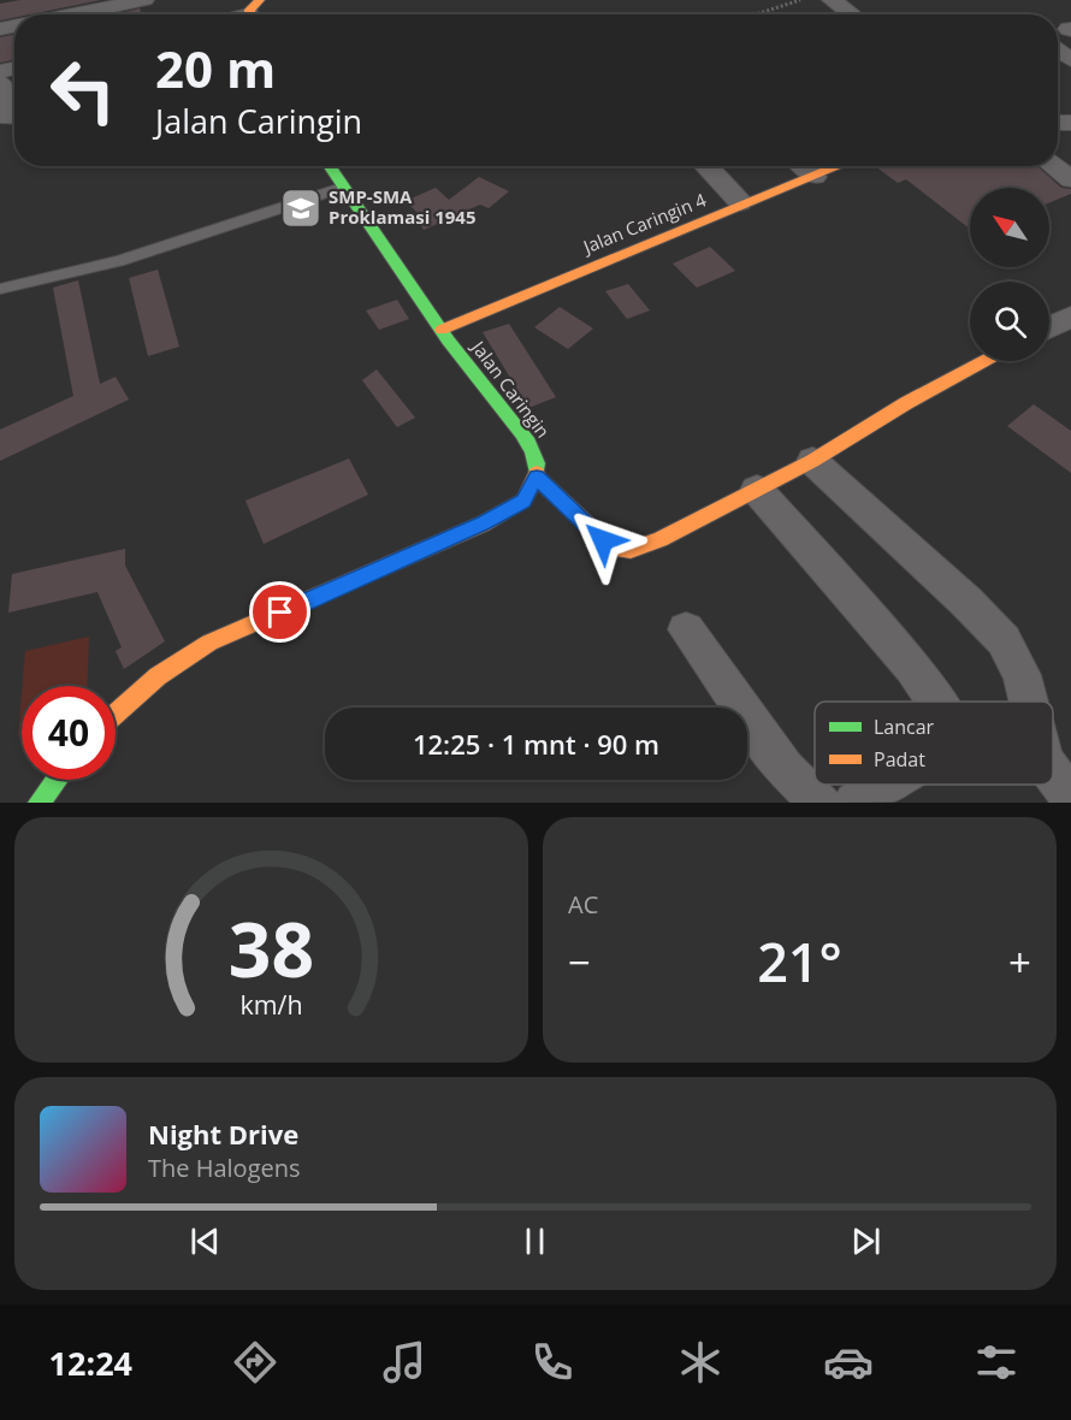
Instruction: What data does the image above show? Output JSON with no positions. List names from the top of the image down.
{
  "streets": {
    "street": ["Jalan Caringin 4", "Jalan Caringin"]
  },
  "crossings": [
    ["Jalan Caringin 4", "Jalan Caringin"]
  ],
  "places": {
    "school or university": ["SMP-SMA Proklamasi 1945"]
  },
  "legend": ["Lancar", "Padat"],
  "north": "top left",
  "page": {
    "turn": ["20 m", "Jalan Caringin"],
    "limit": "40",
    "trip": "12:25 · 1 mnt · 90 m",
    "tile": "AC",
    "heat": ["−", "21°", "+"],
    "song": ["Night Drive", "The Halogens"],
    "tabs": "12:24",
    "gauge": ["38", "km/h"]
  }
}
